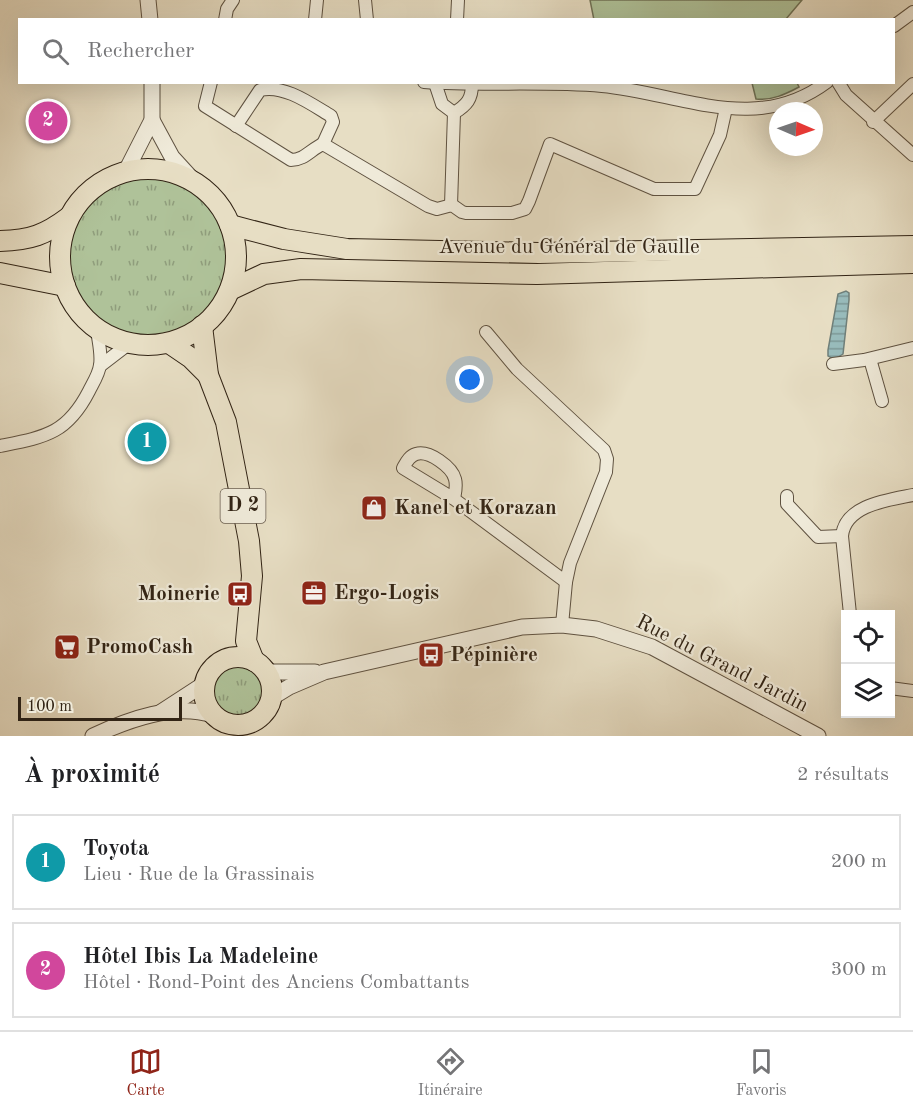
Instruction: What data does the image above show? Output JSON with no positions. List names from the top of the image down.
{
  "streets": {
    "main road": ["Avenue du Général de Gaulle", "D 2"],
    "street": ["Rue du Grand Jardin"]
  },
  "crossings": [
    ["Avenue du Général de Gaulle", "D 2"],
    ["D 2", "Rue du Grand Jardin"]
  ],
  "places": {
    "shop": ["Kanel et Korazan"],
    "office": ["Ergo-Logis"],
    "bus stop": ["Moinerie", "Pépinière"],
    "supermarket": ["PromoCash"]
  },
  "scale_bar": "100 m",
  "north": "right",
  "page": {
    "search": "Rechercher",
    "pins": ["2", "1"],
    "scale": "100 m",
    "heading": ["À proximité", "2 résultats"],
    "list": [
      {
        "mark": "1",
        "name": "Toyota",
        "note": "Lieu · Rue de la Grassinais",
        "value": "200 m"
      },
      {
        "mark": "2",
        "name": "Hôtel Ibis La Madeleine",
        "note": "Hôtel · Rond-Point des Anciens Combattants",
        "value": "300 m"
      }
    ],
    "nav": ["Carte", "Itinéraire", "Favoris"]
  }
}
